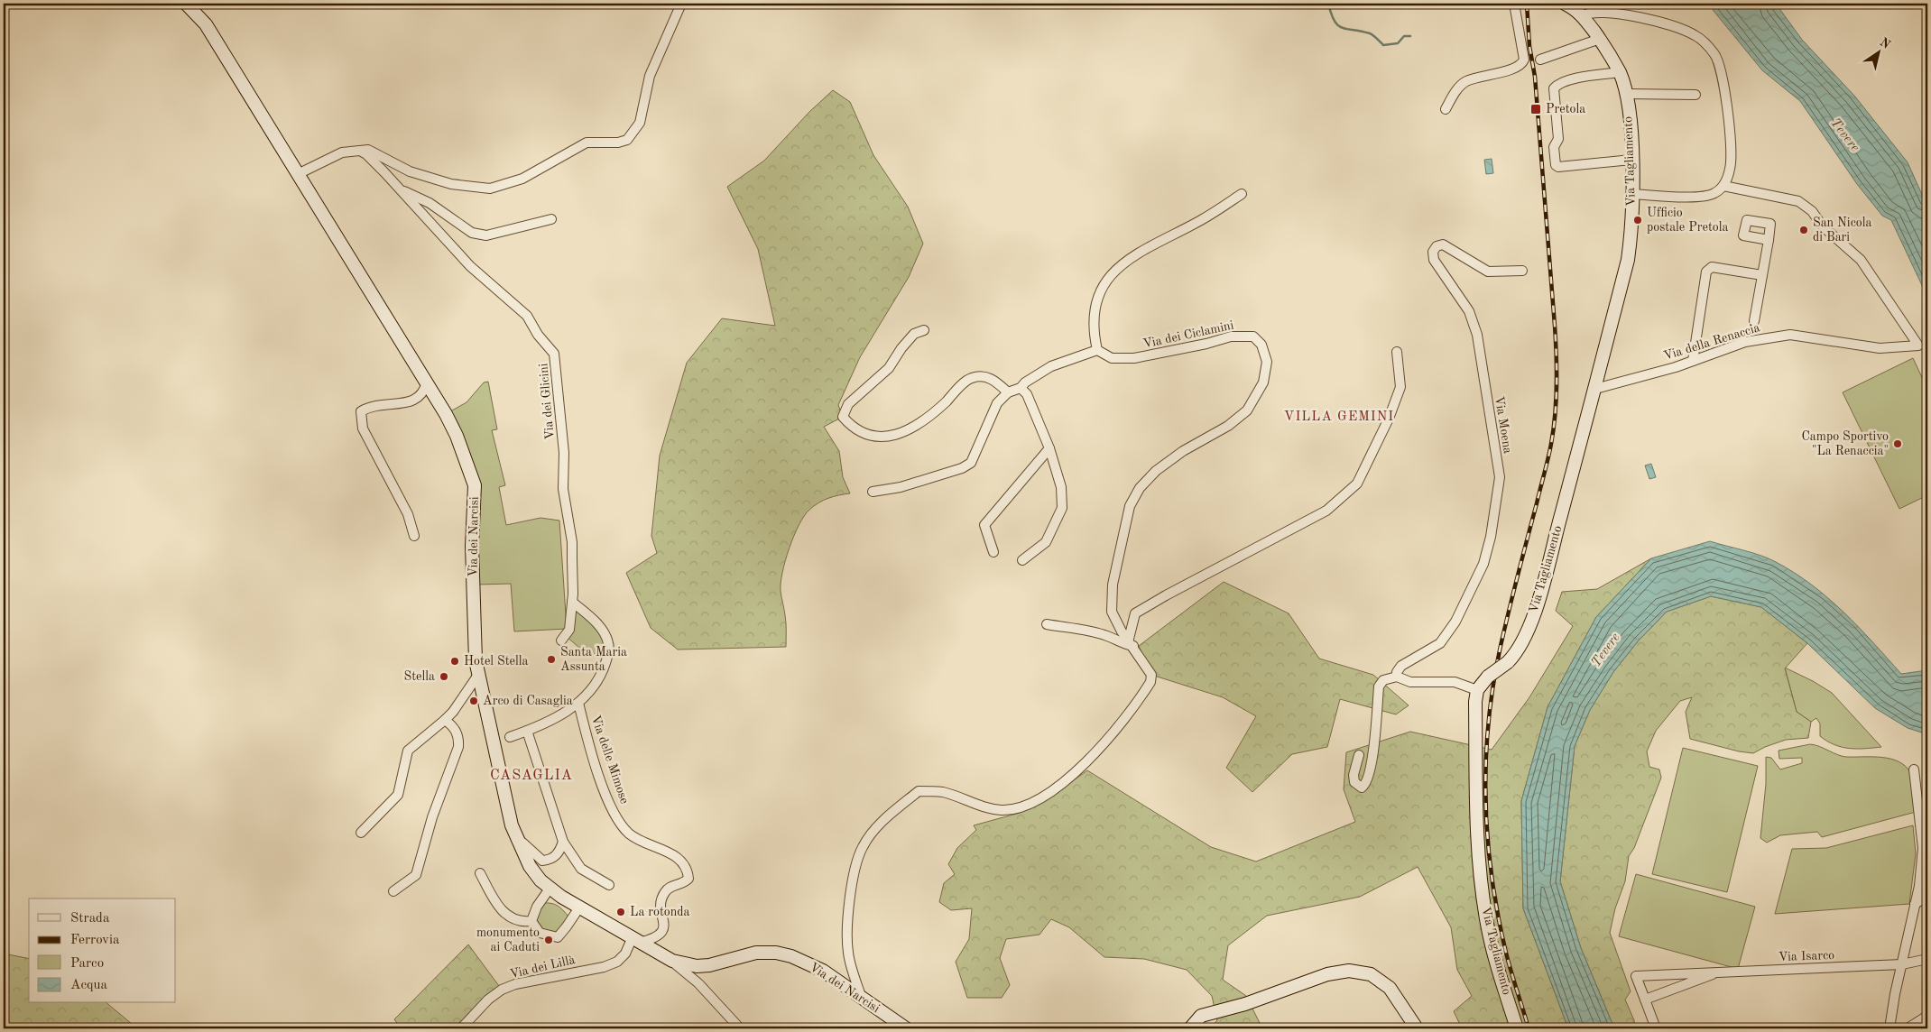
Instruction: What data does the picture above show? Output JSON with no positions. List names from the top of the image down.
{
  "streets": {
    "street": [
      "Via Tagliamento",
      "Via dei Ciclamini",
      "Via della Renaccia",
      "Via dei Glicini",
      "Via Moena",
      "Via dei Narcisi",
      "Via delle Mimose",
      "Via Isarco",
      "Via dei Lillà"
    ]
  },
  "crossings": [
    ["Via Tagliamento", "Via della Renaccia"],
    ["Via dei Ciclamini", "Via dei Narcisi"],
    ["Via dei Narcisi", "Via delle Mimose"],
    ["Via dei Narcisi", "Via dei Lillà"],
    ["Via delle Mimose", "Via dei Lillà"]
  ],
  "districts": ["VILLA GEMINI", "CASAGLIA"],
  "water": ["Tevere"],
  "places": {
    "transit": ["Pretola"],
    "other": [
      "Ufficio postale Pretola",
      "San Nicola di Bari",
      "Campo Sportivo \"La Renaccia\"",
      "Santa Maria Assunta",
      "Hotel Stella",
      "Stella",
      "Arco di Casaglia",
      "La rotonda",
      "monumento ai Caduti"
    ]
  },
  "legend": [
    "Strada",
    "Ferrovia",
    "Parco",
    "Acqua"
  ],
  "north": "top right"
}
